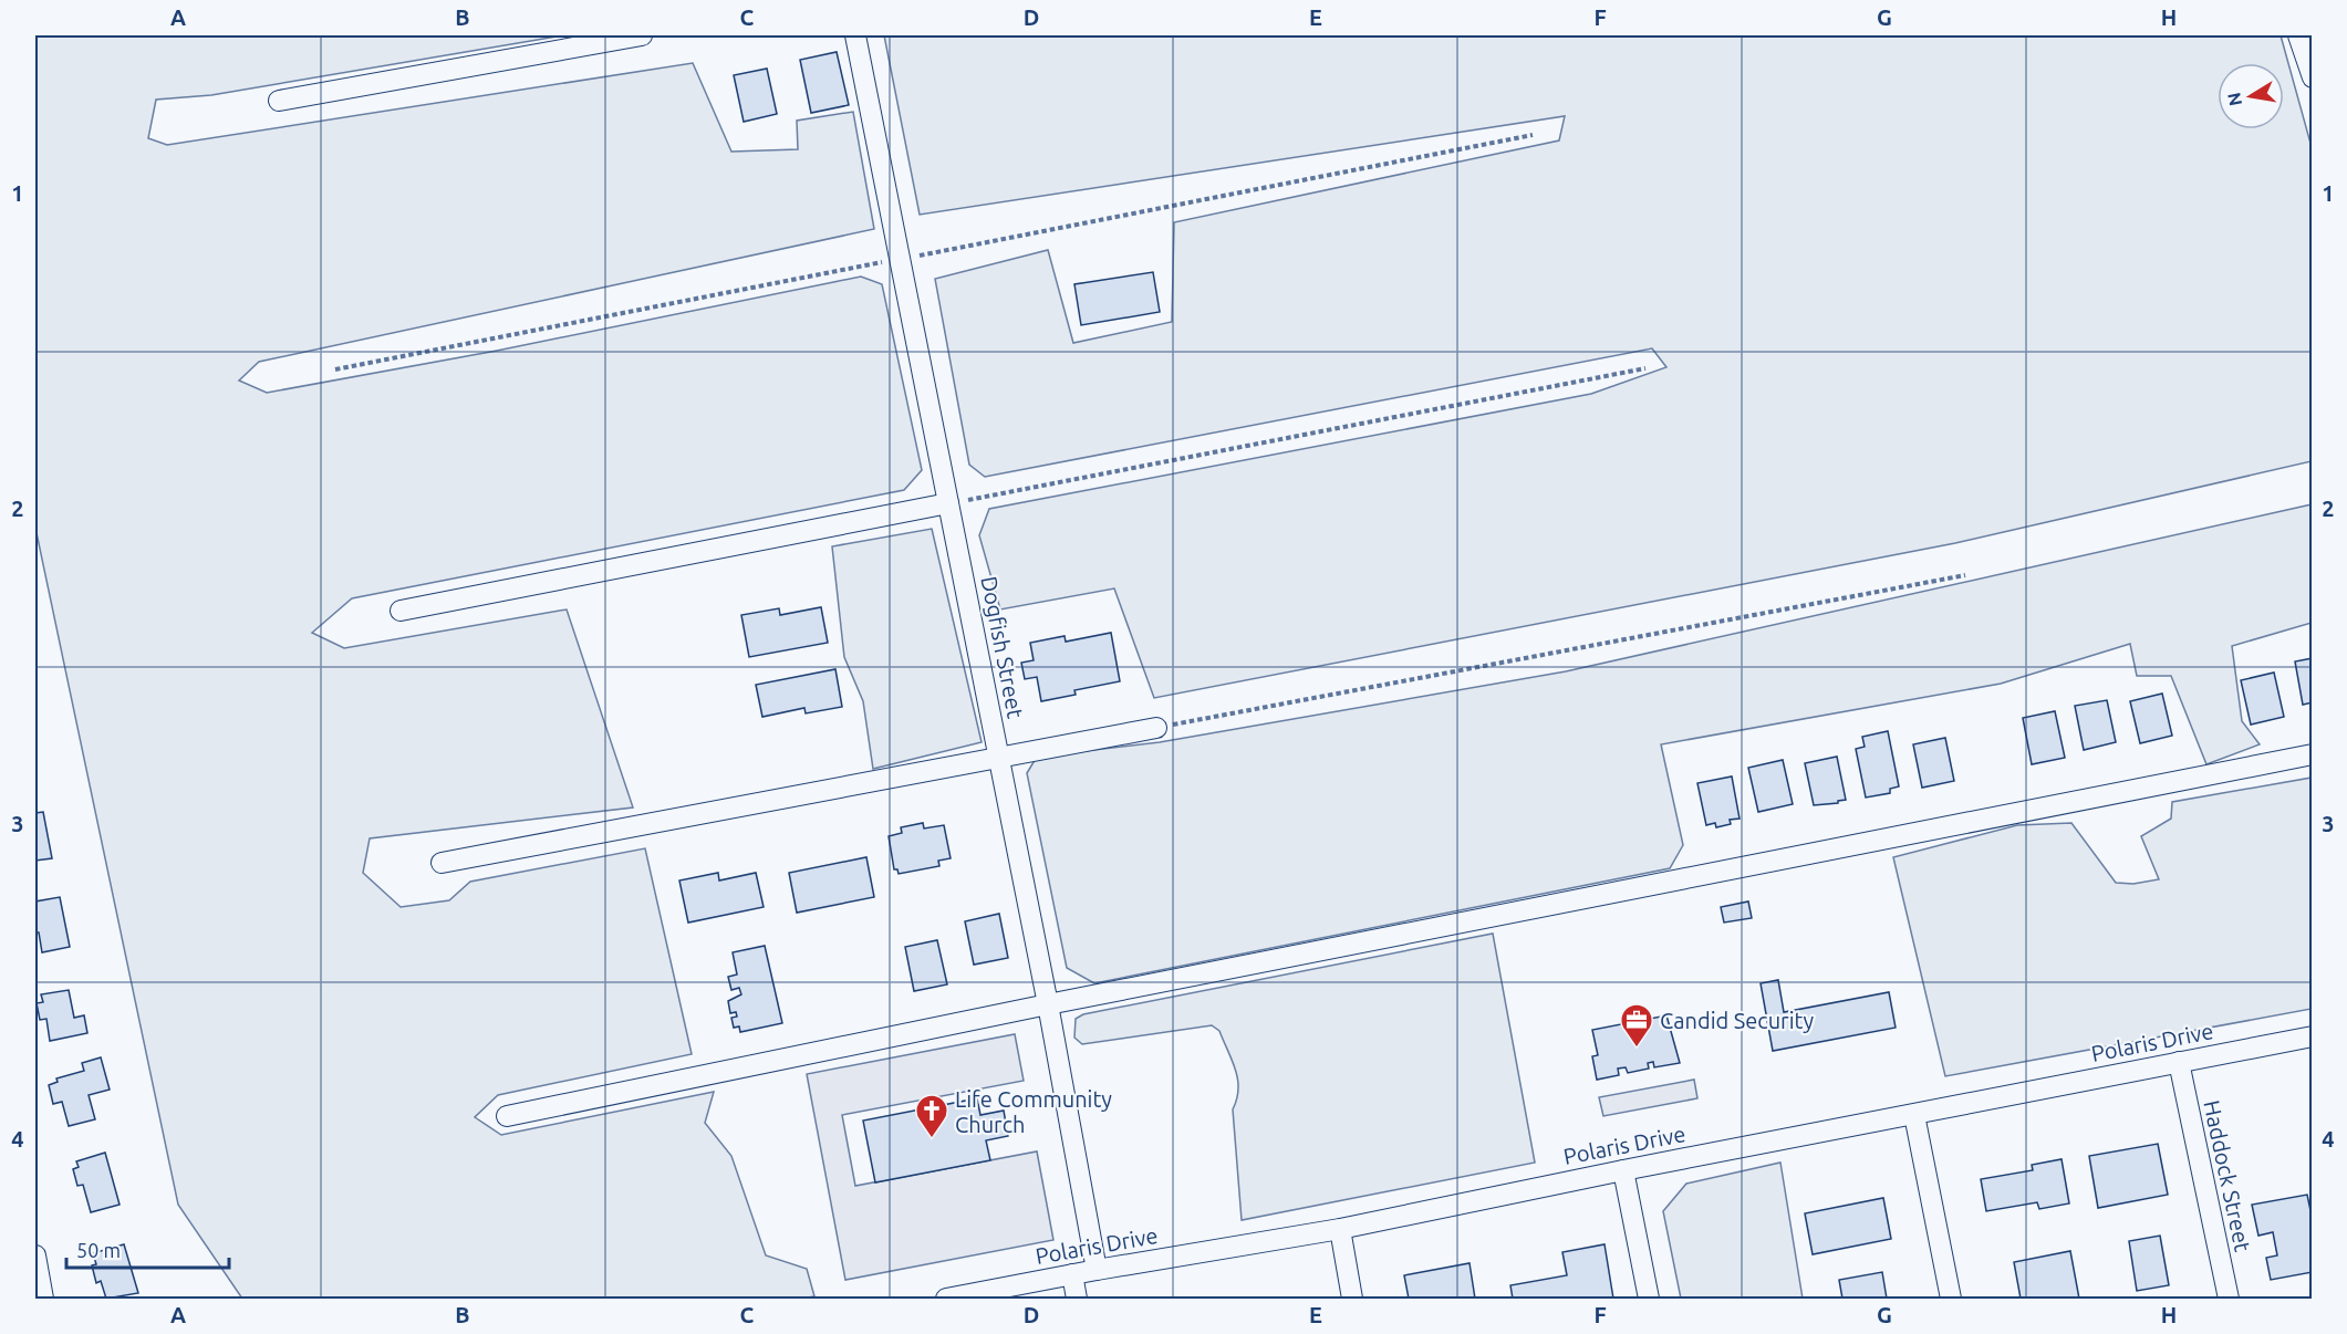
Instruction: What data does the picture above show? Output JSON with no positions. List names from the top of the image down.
{
  "streets": {
    "street": ["Dogfish Street", "Polaris Drive", "Haddock Street"]
  },
  "crossings": [
    ["Dogfish Street", "Polaris Drive"],
    ["Polaris Drive", "Haddock Street"]
  ],
  "places": {
    "office": ["Candid Security"],
    "church": ["Life Community Church"]
  },
  "scale_bar": "50 m",
  "north": "left",
  "grid": {
    "columns": [
      "A",
      "B",
      "C",
      "D",
      "E",
      "F",
      "G",
      "H"
    ],
    "rows": [
      "1",
      "2",
      "3",
      "4"
    ]
  }
}
